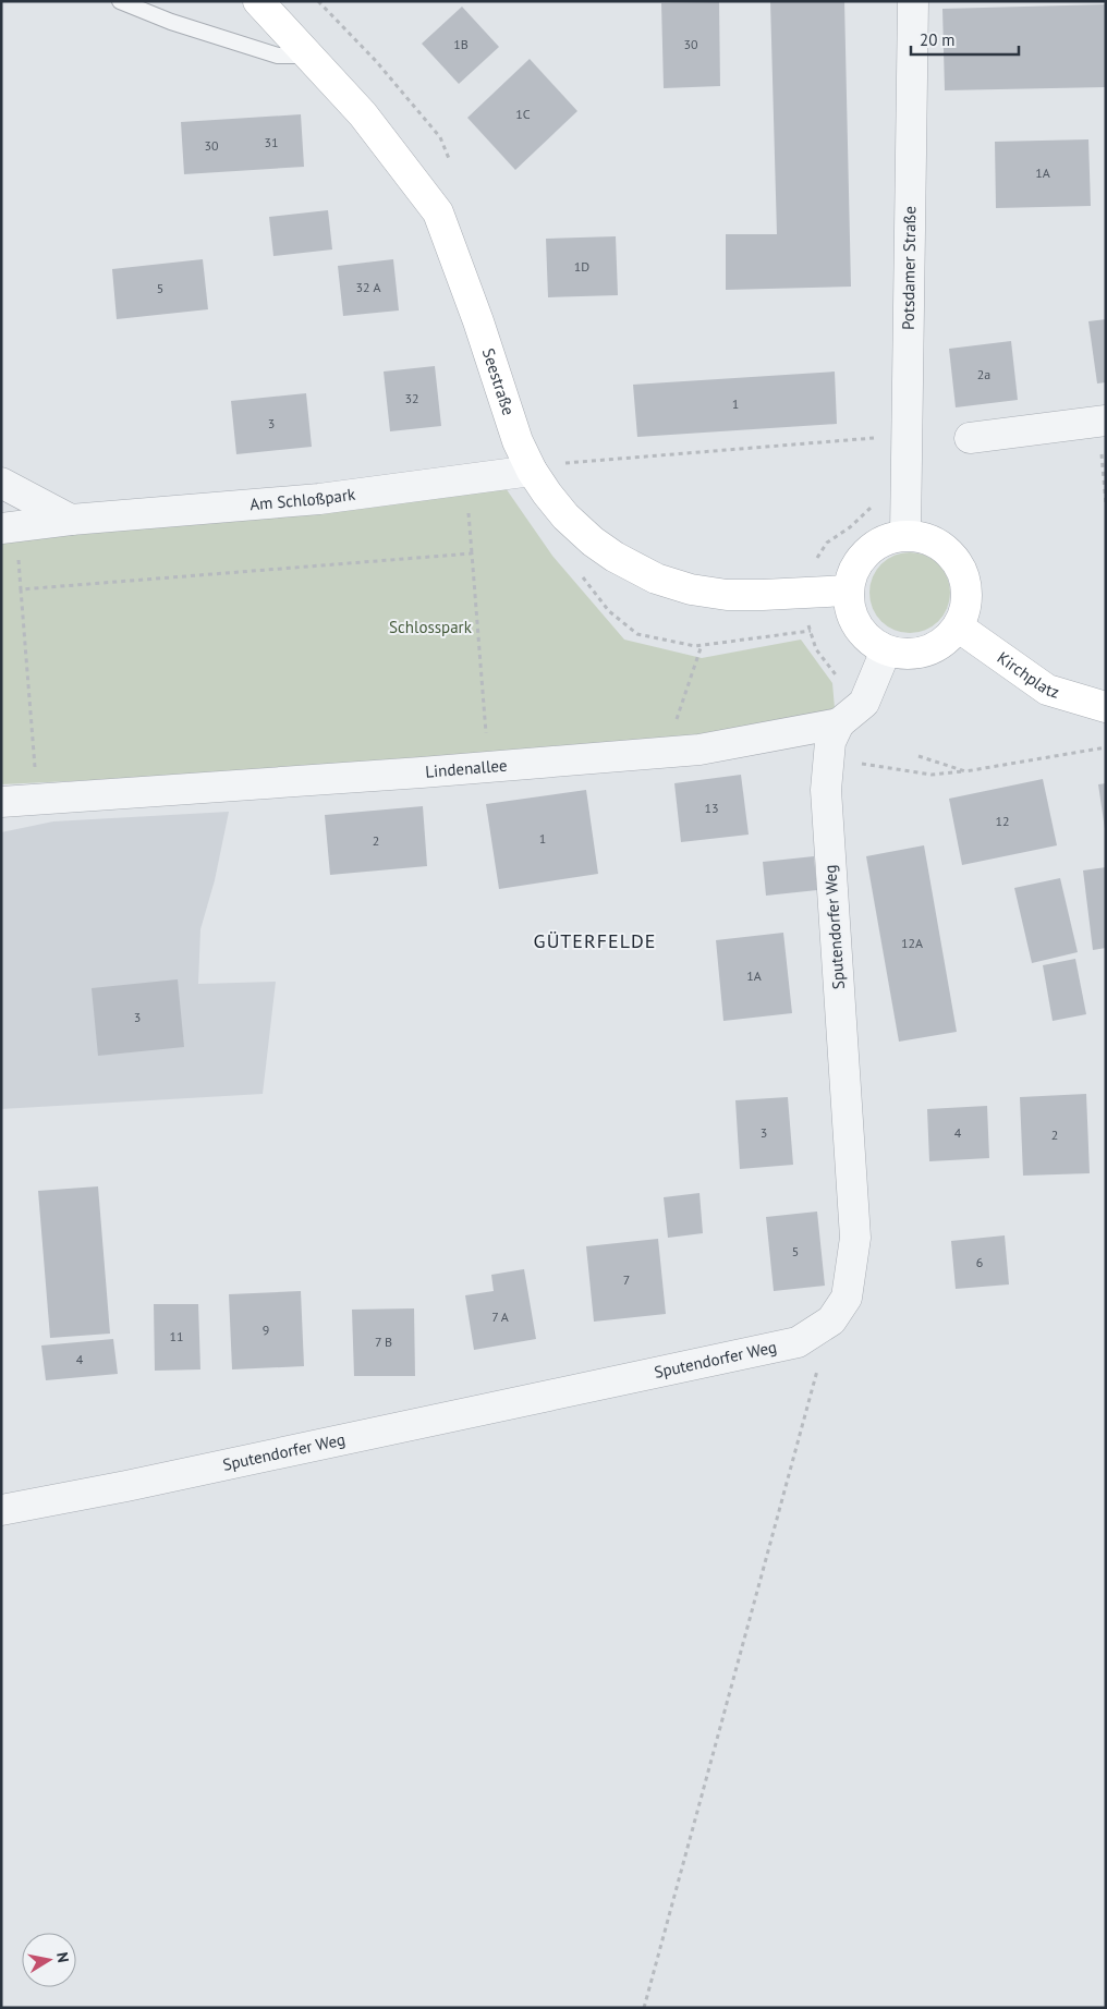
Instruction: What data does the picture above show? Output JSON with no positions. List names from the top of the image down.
{
  "streets": {
    "main road": ["Seestraße", "Kirchplatz"],
    "street": [
      "Potsdamer Straße",
      "Am Schloßpark",
      "Lindenallee",
      "Sputendorfer Weg"
    ]
  },
  "crossings": [
    ["Potsdamer Straße", "Seestraße"],
    ["Potsdamer Straße", "Kirchplatz"],
    ["Seestraße", "Am Schloßpark"],
    ["Seestraße", "Kirchplatz"],
    ["Lindenallee", "Sputendorfer Weg"]
  ],
  "districts": ["GÜTERFELDE"],
  "parks": ["Schlosspark"],
  "house_numbers": [
    "1B",
    "30",
    "1C",
    "31",
    "30",
    "1A",
    "1D",
    "32 A",
    "5",
    "2a",
    "32",
    "1",
    "3",
    "13",
    "12",
    "1",
    "2",
    "12A",
    "1A",
    "3",
    "3",
    "4",
    "2",
    "5",
    "6",
    "7",
    "7 A",
    "9",
    "11",
    "7 B",
    "4"
  ],
  "scale_bar": "20 m",
  "north": "right"
}
